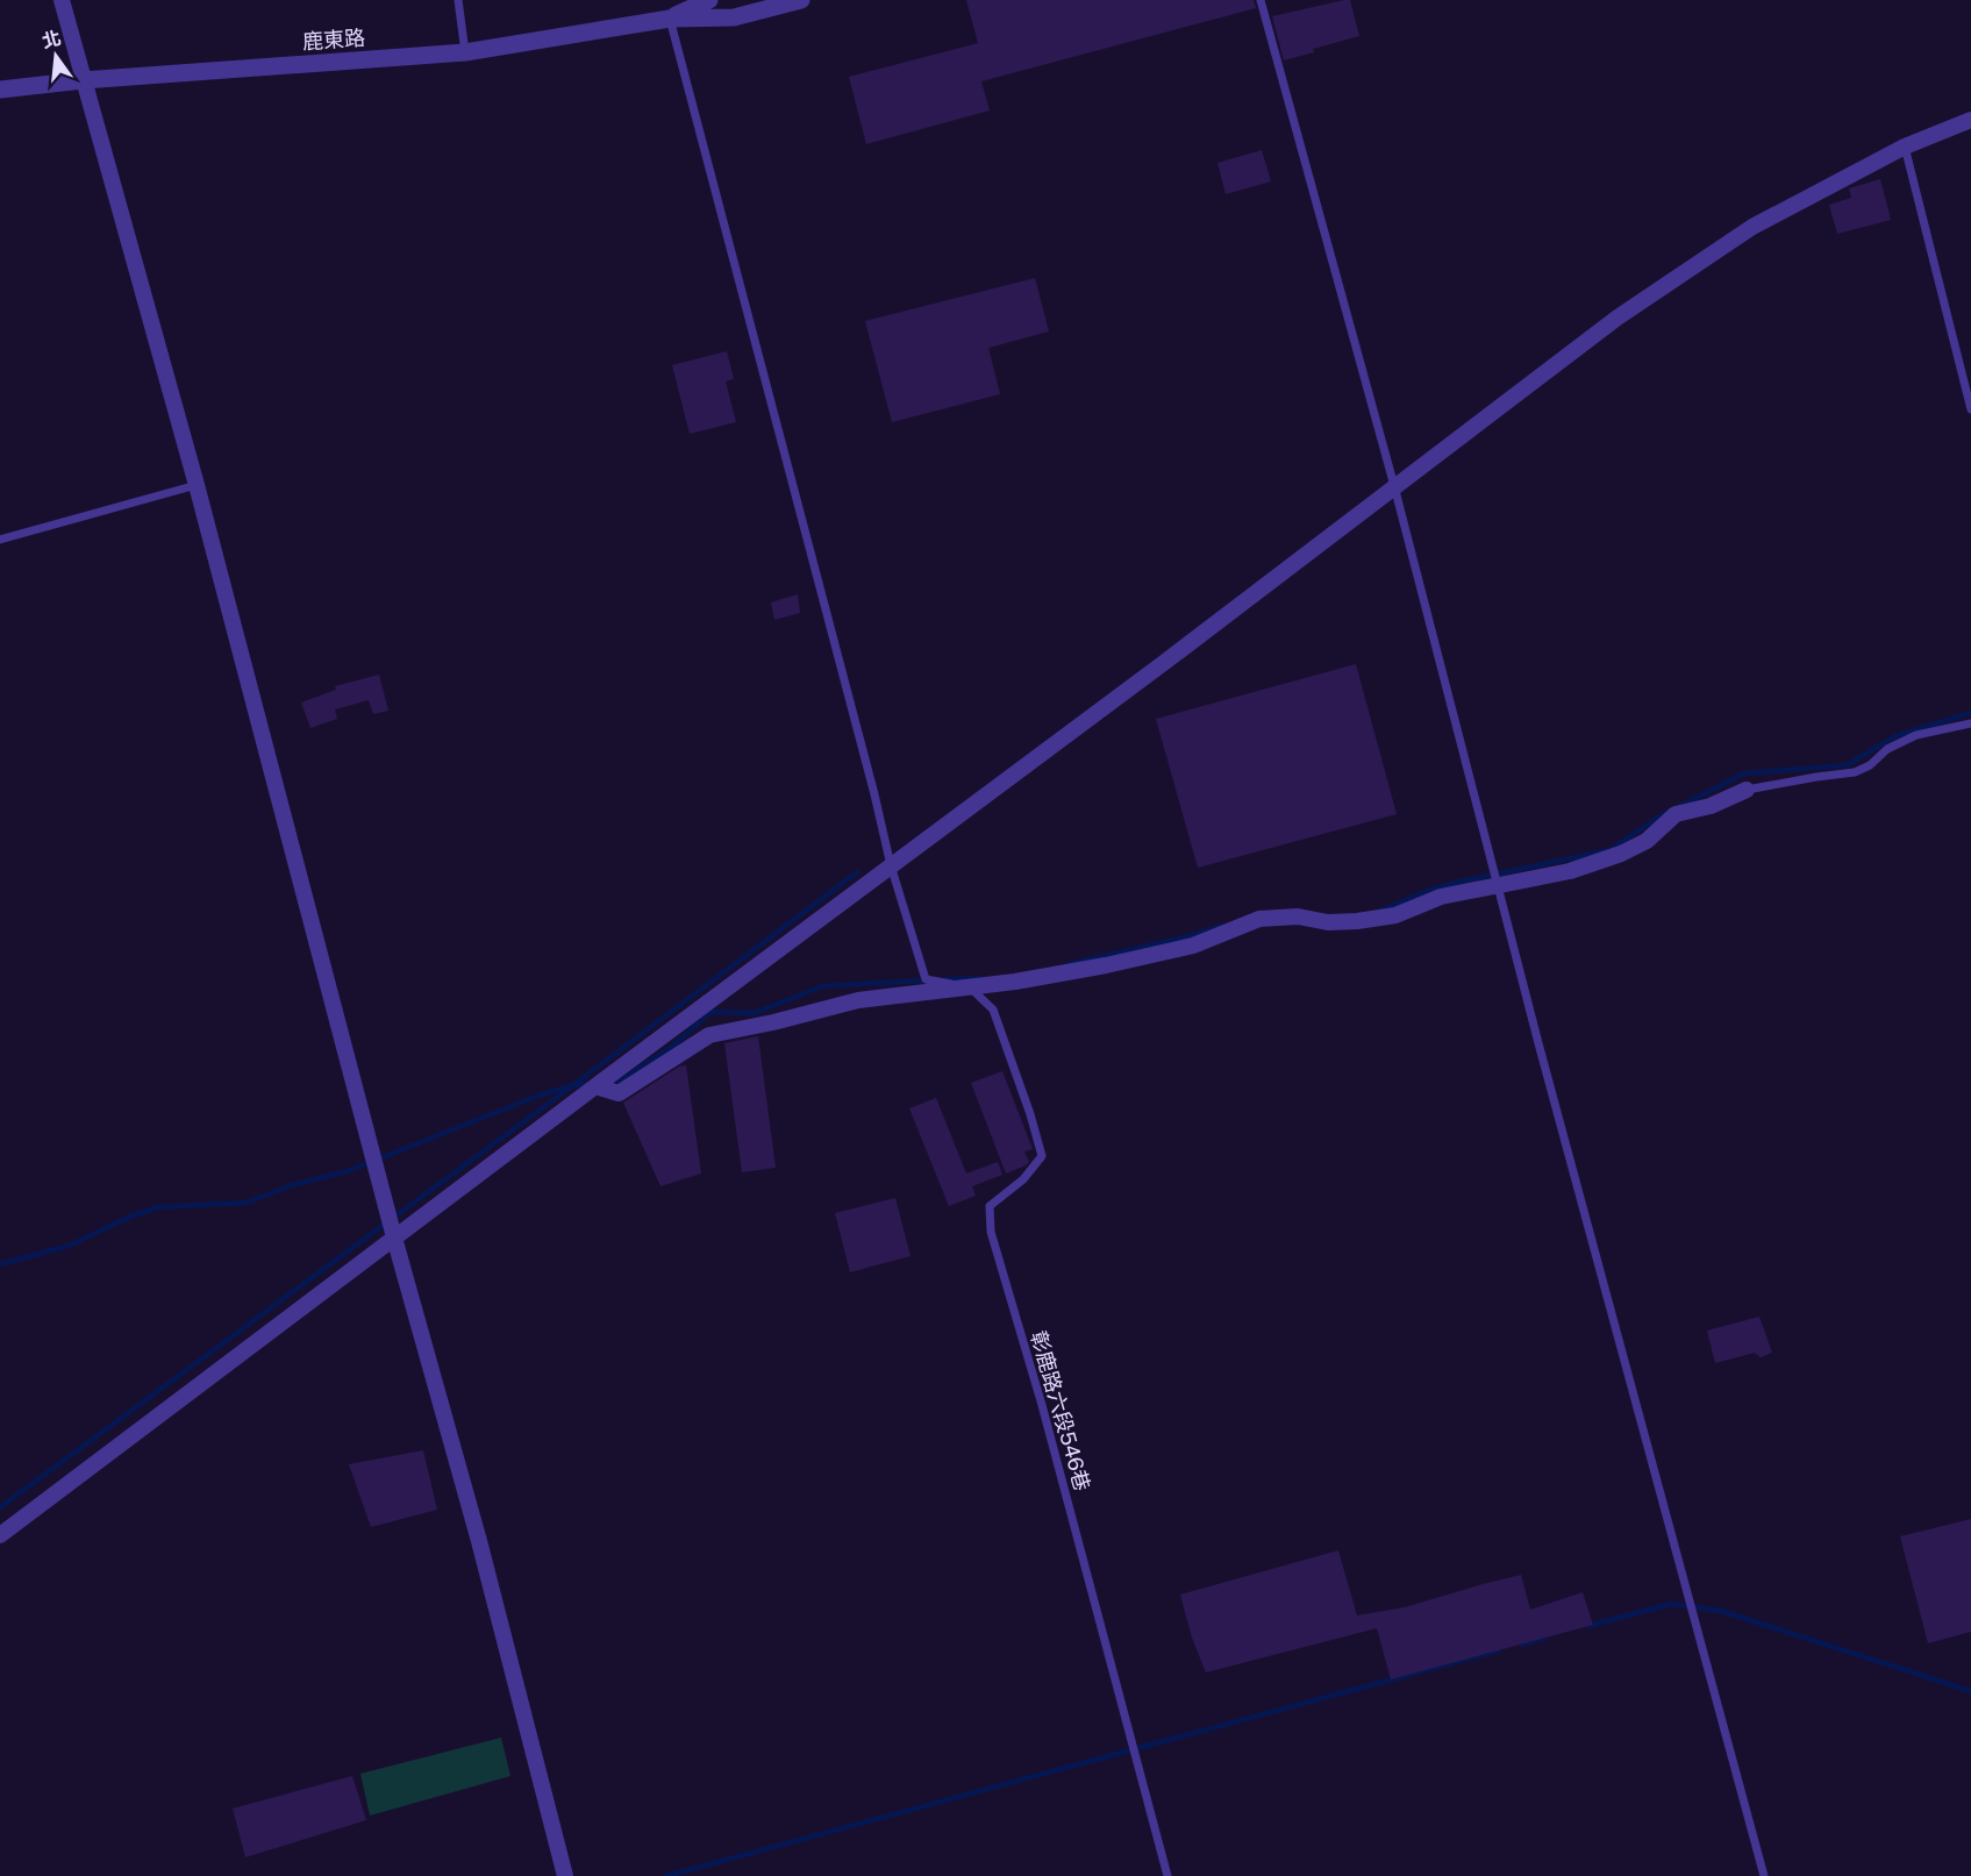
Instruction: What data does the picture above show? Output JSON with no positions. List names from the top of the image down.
{
  "streets": {
    "street": ["鹿東路"],
    "lane": ["彰鹿路六段546巷"]
  },
  "north": "top"
}
